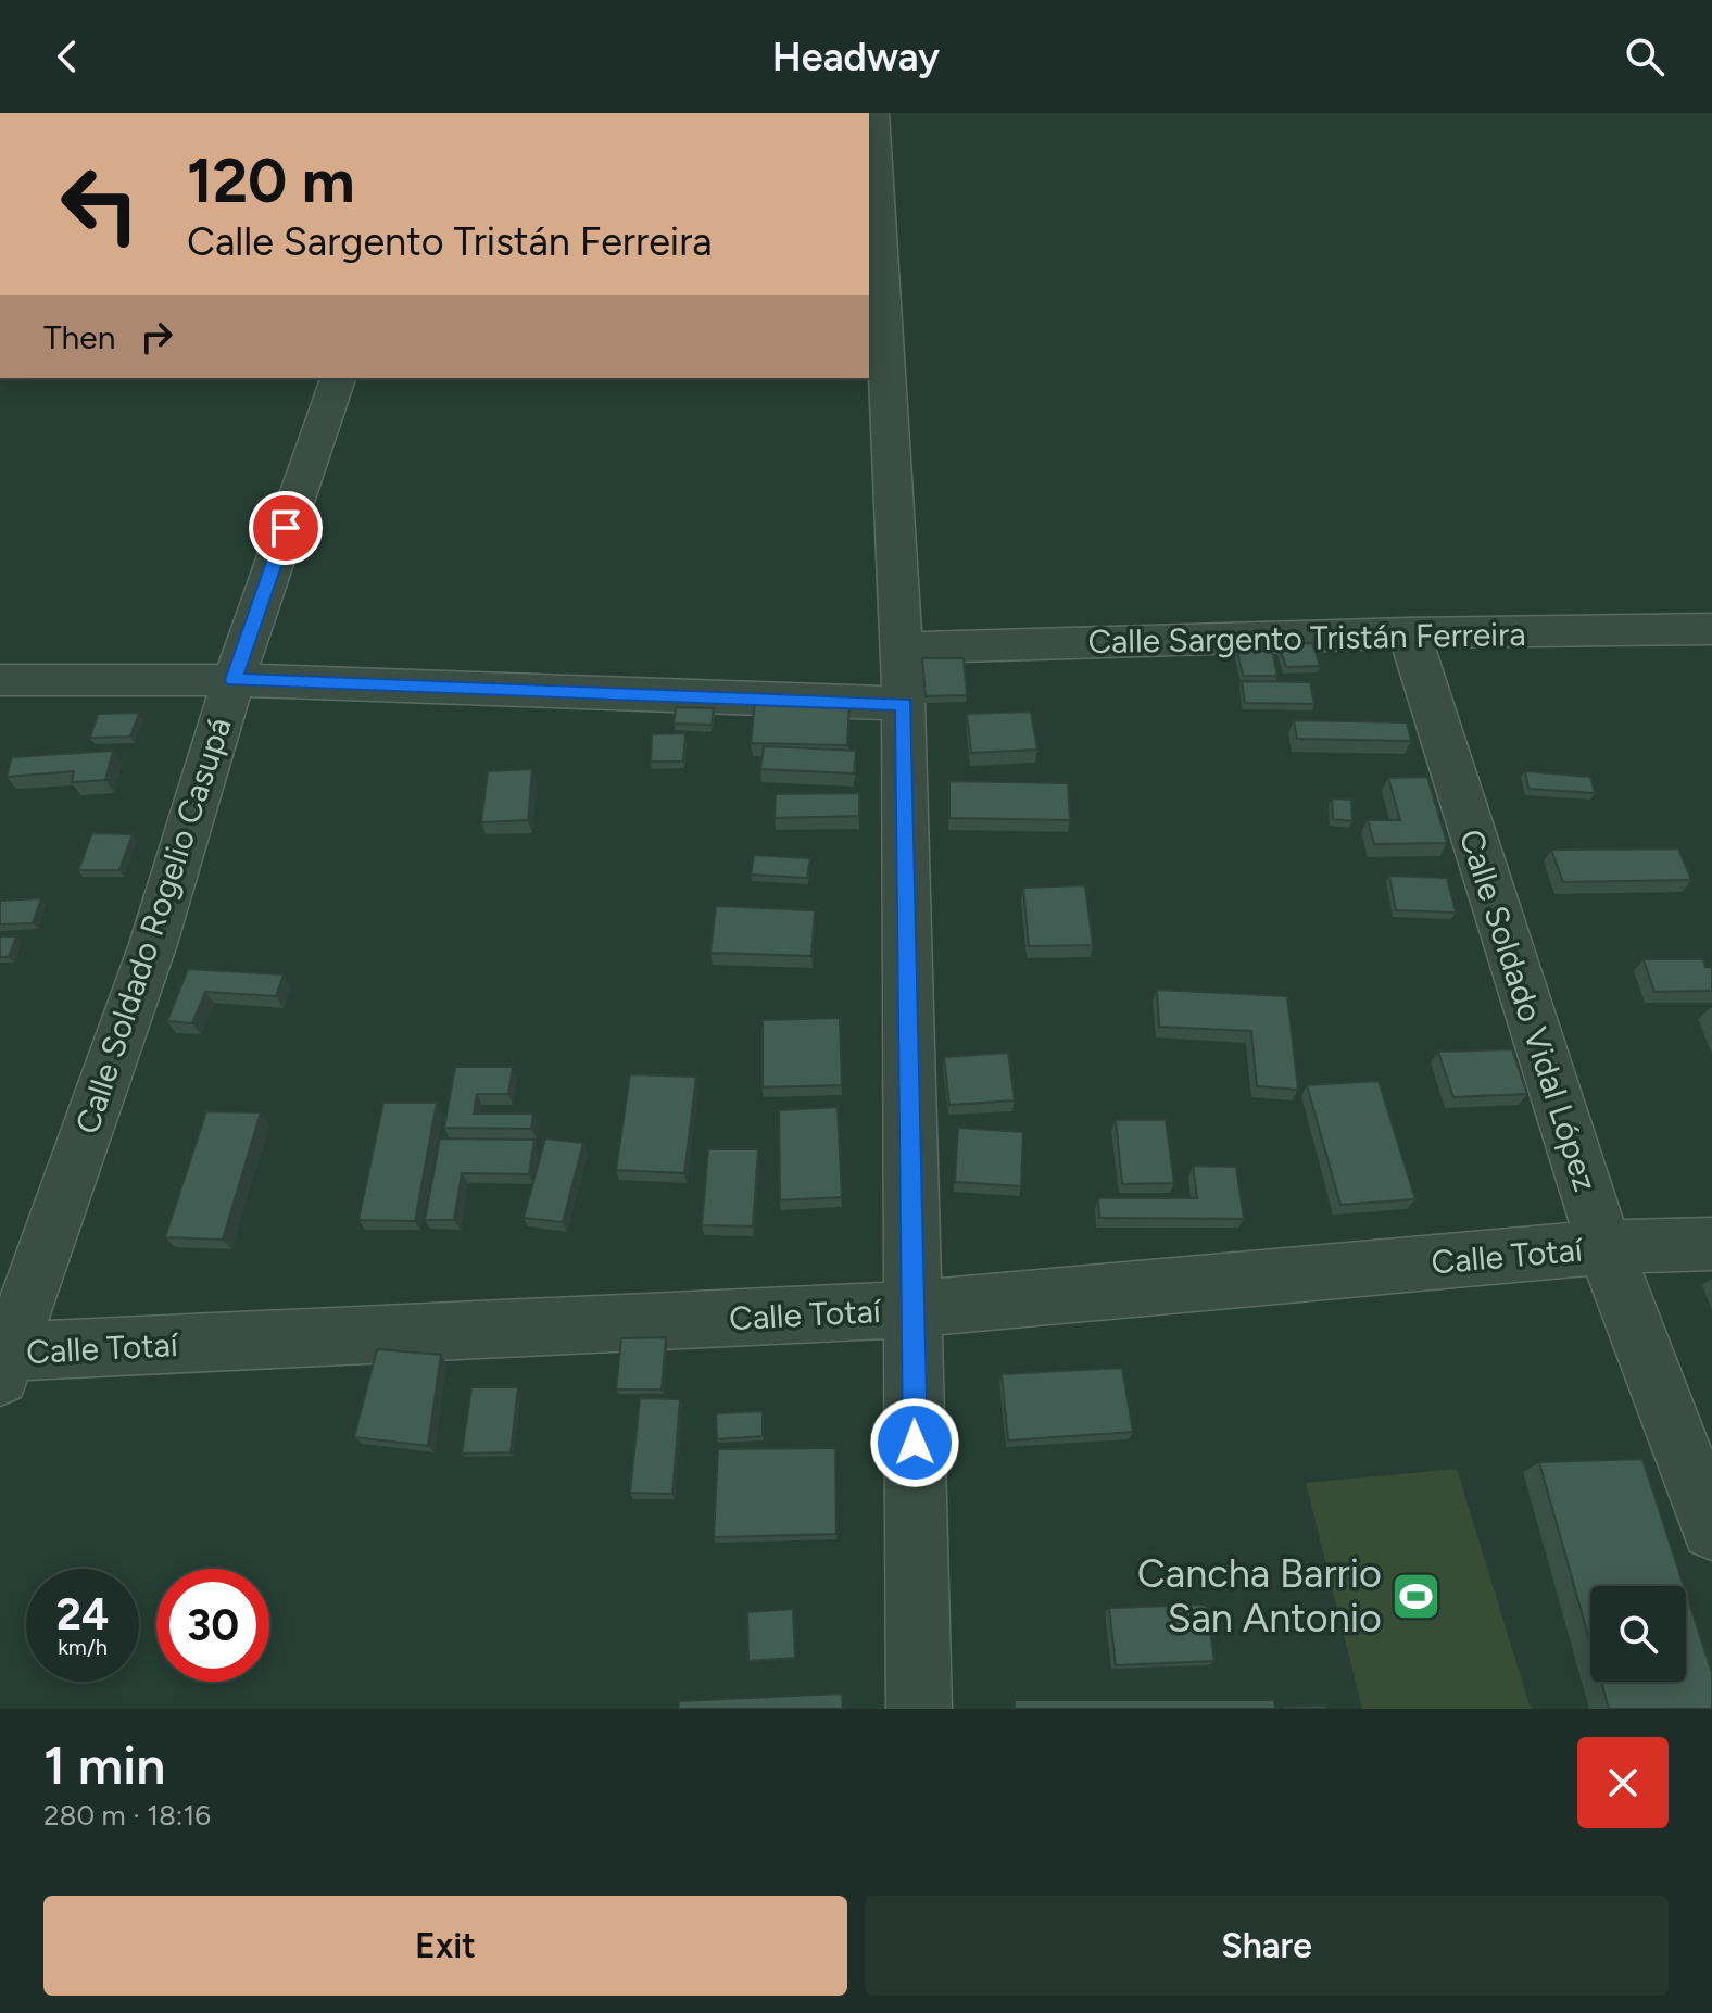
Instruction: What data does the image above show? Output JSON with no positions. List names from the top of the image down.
{
  "streets": {
    "street": [
      "Calle Sargento Tristán Ferreira",
      "Calle Soldado Rogelio Casupá",
      "Calle Soldado Vidal López",
      "Calle Totaí"
    ]
  },
  "crossings": [
    ["Calle Sargento Tristán Ferreira", "Calle Soldado Vidal López"],
    ["Calle Soldado Rogelio Casupá", "Calle Totaí"],
    ["Calle Soldado Vidal López", "Calle Totaí"]
  ],
  "places": {
    "sports": ["Cancha Barrio San Antonio"]
  },
  "page": {
    "header": "Headway",
    "turn": ["120 m", "Calle Sargento Tristán Ferreira"],
    "then": "Then",
    "speed": "24 km/h",
    "limit": "30",
    "heading": ["1 min", "280 m · 18:16"],
    "buttons": ["Exit", "Share"]
  }
}
